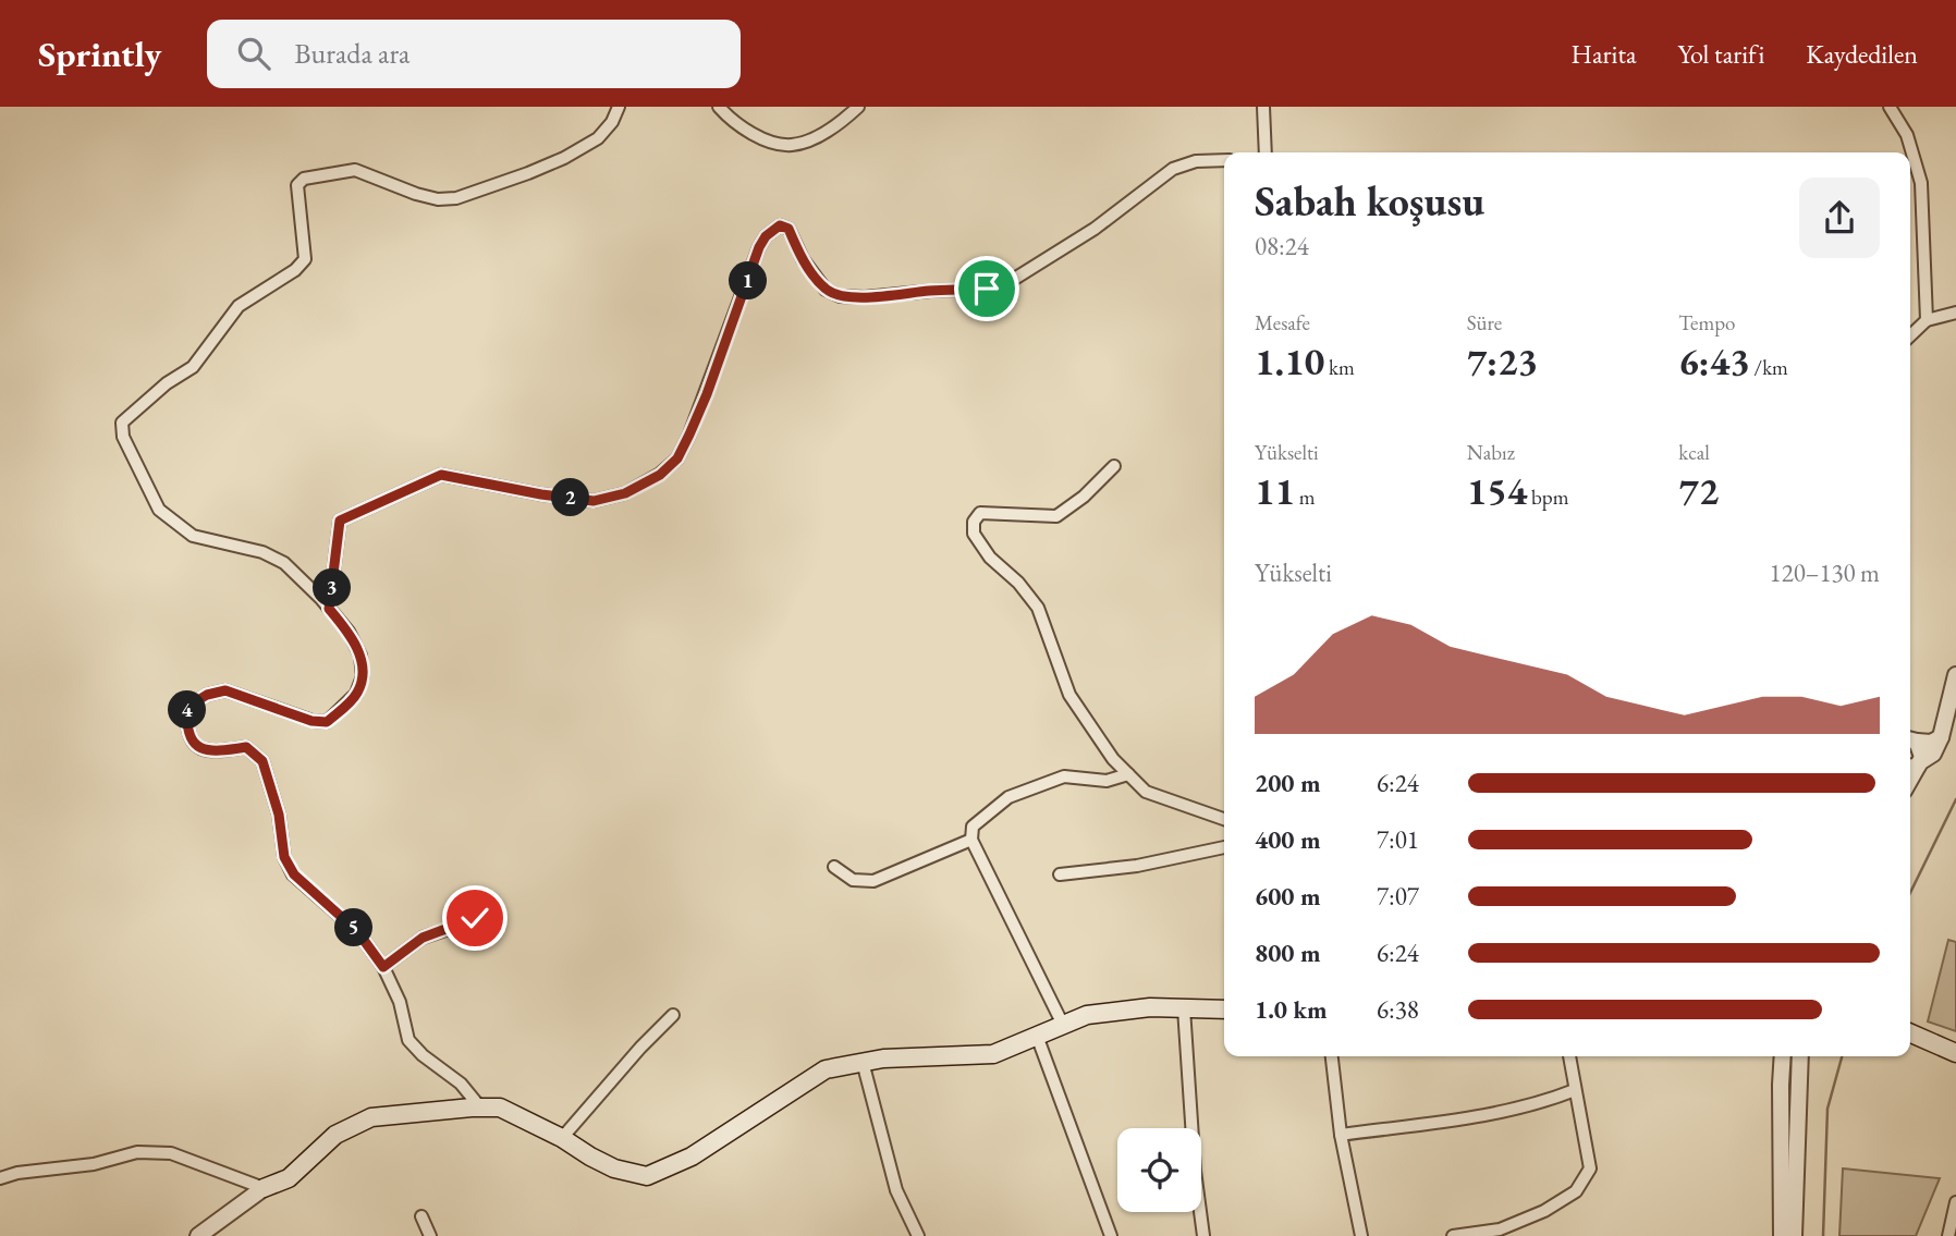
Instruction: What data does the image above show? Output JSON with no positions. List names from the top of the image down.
{
  "page": {
    "header": "Sprintly",
    "search": "Burada ara",
    "nav": ["Harita", "Yol tarifi", "Kaydedilen"],
    "heading": ["Sabah koşusu", "08:24"],
    "pins": [
      "1",
      "2",
      "3",
      "4",
      "5"
    ],
    "stats": [
      ["Mesafe", "1.10 km"],
      ["Süre", "7:23"],
      ["Tempo", "6:43 /km"],
      ["Yükselti", "11 m"],
      ["Nabız", "154 bpm"],
      ["kcal", "72"]
    ],
    "chart": ["Yükselti", "120–130 m"],
    "list": [
      {
        "name": "200 m",
        "note": "6:24"
      },
      {
        "name": "400 m",
        "note": "7:01"
      },
      {
        "name": "600 m",
        "note": "7:07"
      },
      {
        "name": "800 m",
        "note": "6:24"
      },
      {
        "name": "1.0 km",
        "note": "6:38"
      }
    ]
  }
}
